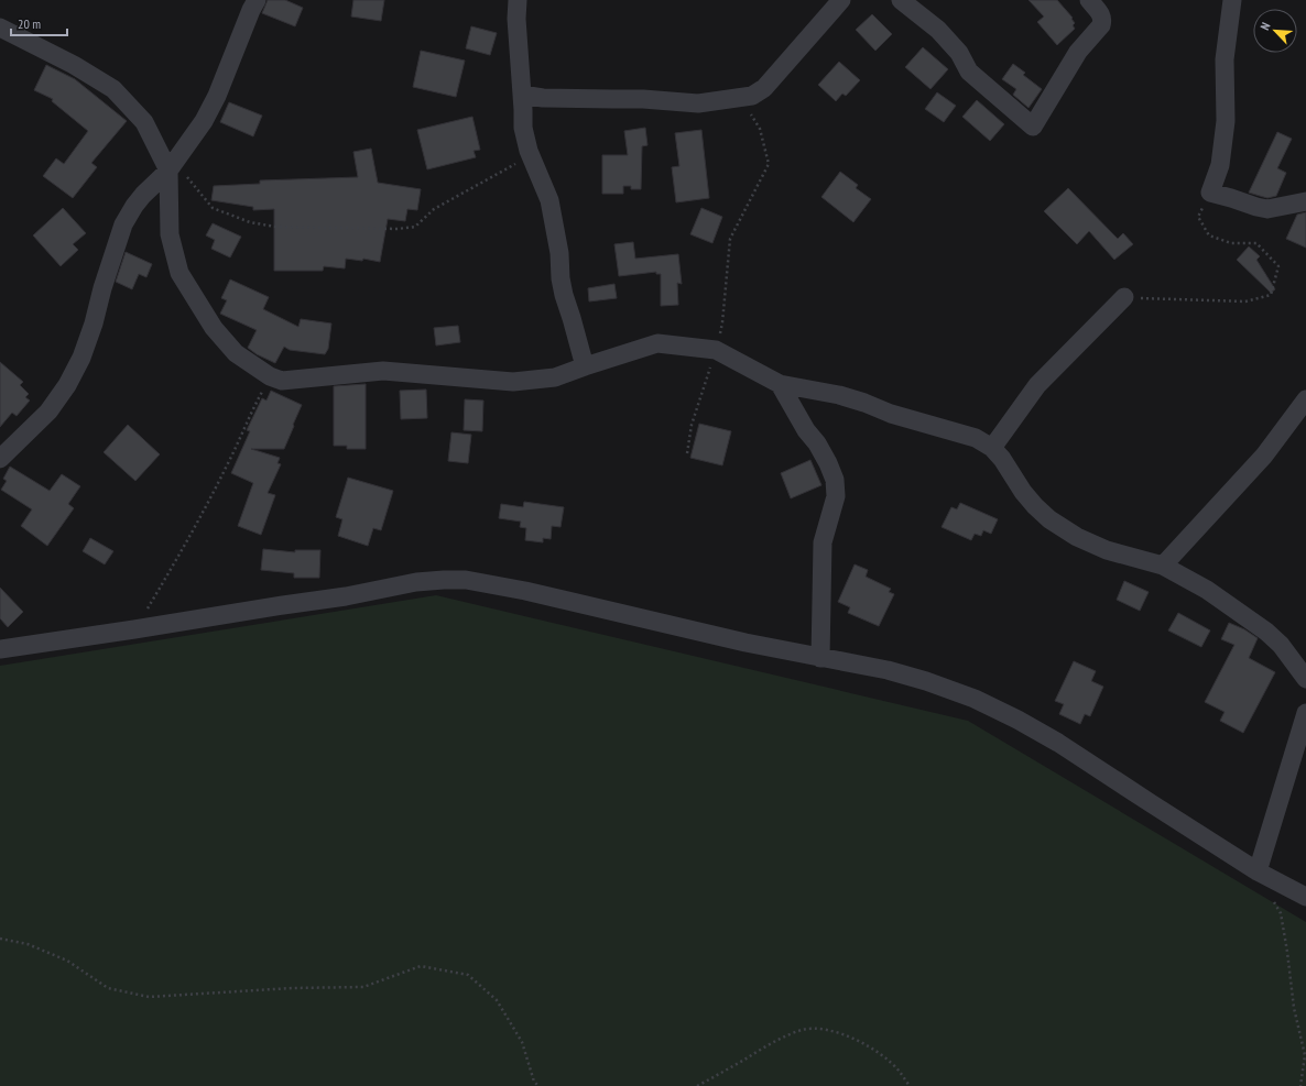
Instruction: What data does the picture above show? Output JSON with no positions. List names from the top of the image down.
{
  "scale_bar": "20 m",
  "north": "top left"
}
